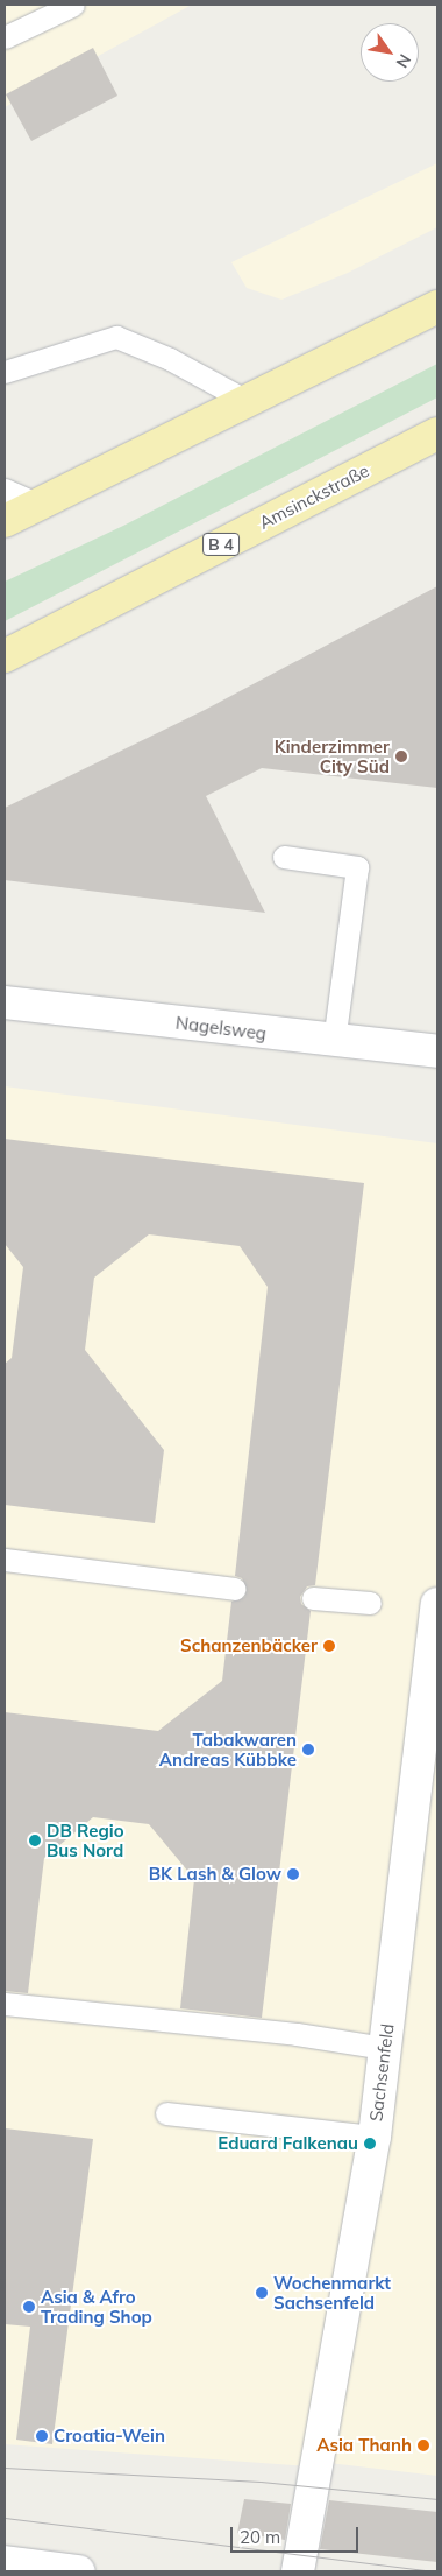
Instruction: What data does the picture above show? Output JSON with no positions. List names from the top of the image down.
{
  "streets": {
    "main road": ["Amsinckstraße", "B 4"],
    "street": ["Nagelsweg", "Sachsenfeld"]
  },
  "places": [
    "Kinderzimmer City Süd",
    "Schanzenbäcker",
    "Tabakwaren Andreas Kübbke",
    "DB Regio Bus Nord",
    "BK Lash & Glow",
    "Eduard Falkenau",
    "Wochenmarkt Sachsenfeld",
    "Asia & Afro Trading Shop",
    "Croatia-Wein",
    "Asia Thanh"
  ],
  "scale_bar": "20 m",
  "north": "bottom right"
}
